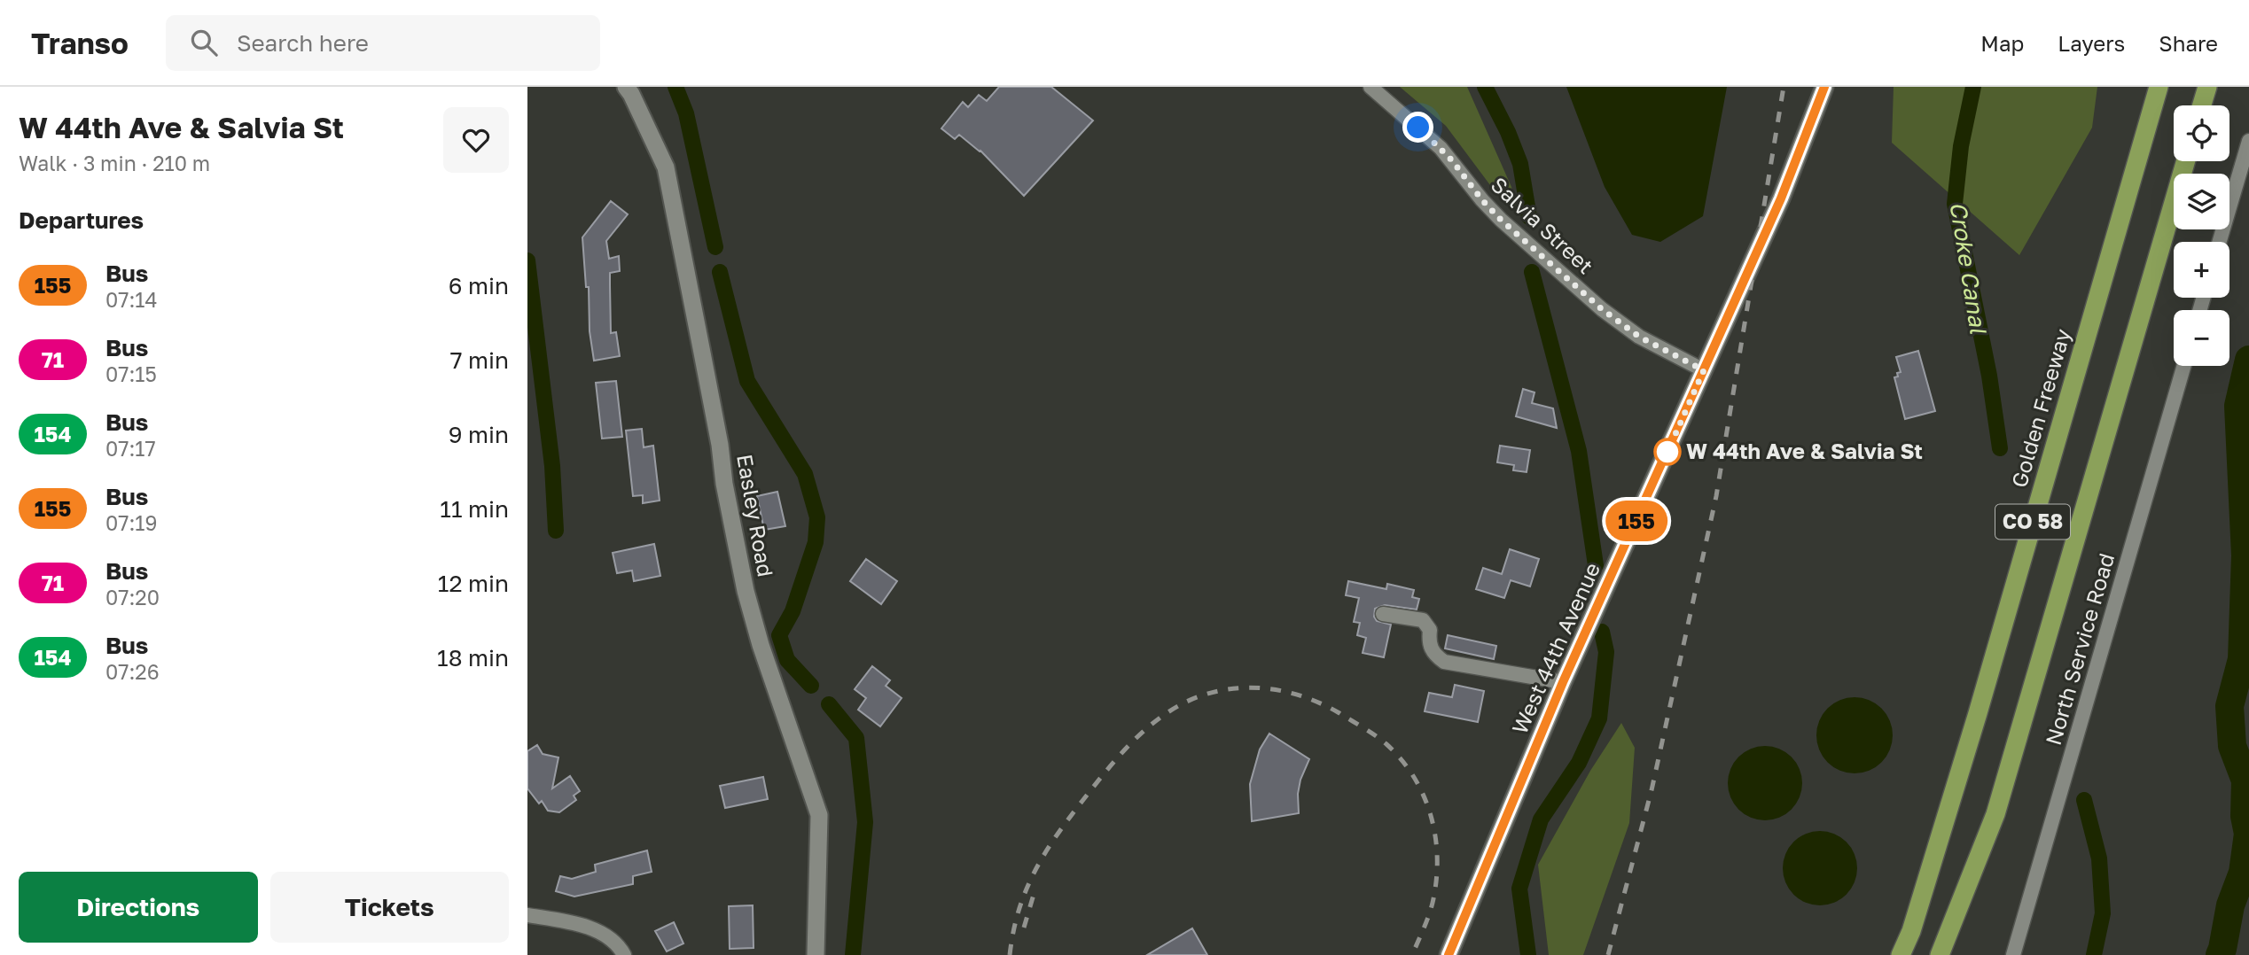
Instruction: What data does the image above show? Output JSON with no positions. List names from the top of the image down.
{
  "streets": {
    "highway": ["Golden Freeway", "CO 58"],
    "street": [
      "Salvia Street",
      "Easley Road",
      "West 44th Avenue",
      "North Service Road"
    ]
  },
  "crossings": [
    ["Salvia Street", "West 44th Avenue"]
  ],
  "water": ["Croke Canal"],
  "places": ["W 44th Ave & Salvia St"],
  "lines": ["bus line 155"],
  "page": {
    "header": "Transo",
    "search": "Search here",
    "nav": ["Map", "Layers", "Share"],
    "heading": [
      ["W 44th Ave & Salvia St", "Walk · 3 min · 210 m"],
      "Departures"
    ],
    "on_map": "155",
    "map_buttons": ["+", "−"],
    "list": [
      {
        "mark": "155",
        "name": "Bus",
        "note": "07:14",
        "value": "6 min"
      },
      {
        "mark": "71",
        "name": "Bus",
        "note": "07:15",
        "value": "7 min"
      },
      {
        "mark": "154",
        "name": "Bus",
        "note": "07:17",
        "value": "9 min"
      },
      {
        "mark": "155",
        "name": "Bus",
        "note": "07:19",
        "value": "11 min"
      },
      {
        "mark": "71",
        "name": "Bus",
        "note": "07:20",
        "value": "12 min"
      },
      {
        "mark": "154",
        "name": "Bus",
        "note": "07:26",
        "value": "18 min"
      }
    ],
    "buttons": ["Directions", "Tickets"]
  }
}
